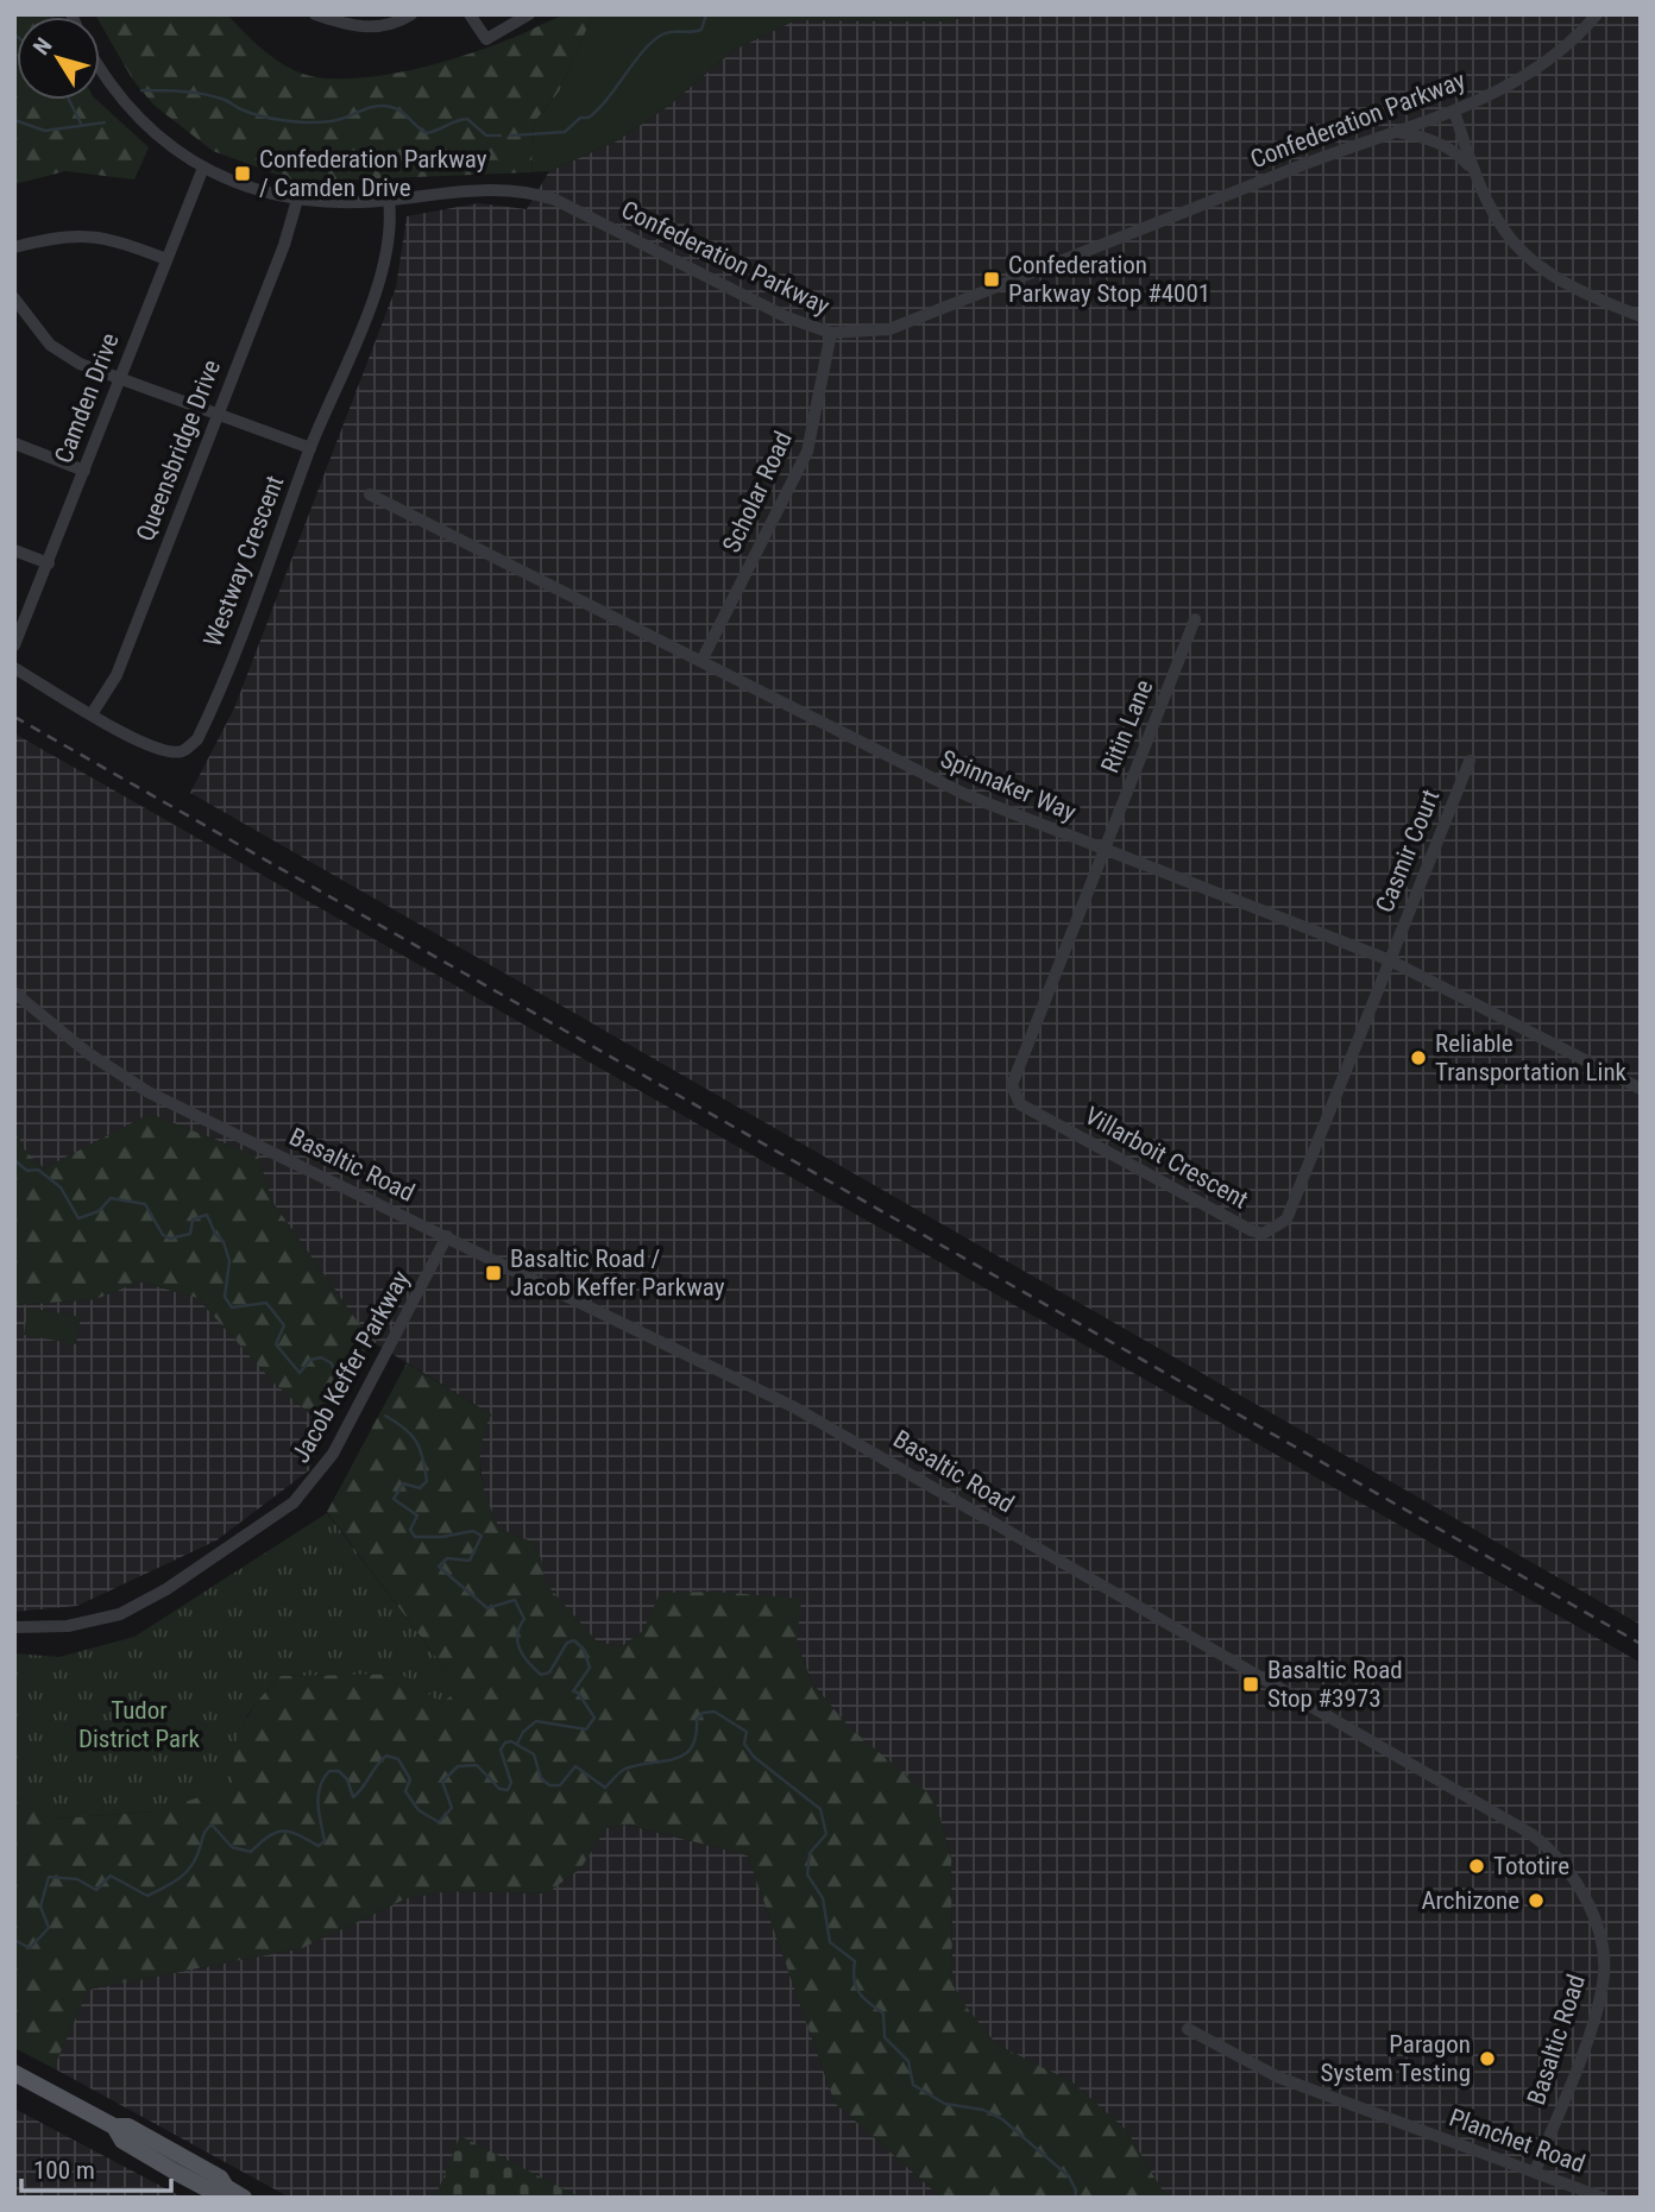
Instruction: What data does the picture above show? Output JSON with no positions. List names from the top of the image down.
{
  "streets": {
    "street": [
      "Confederation Parkway",
      "Camden Drive",
      "Queensbridge Drive",
      "Scholar Road",
      "Westway Crescent",
      "Ritin Lane",
      "Spinnaker Way",
      "Casmir Court",
      "Villarboit Crescent",
      "Basaltic Road",
      "Jacob Keffer Parkway",
      "Planchet Road"
    ]
  },
  "crossings": [
    ["Confederation Parkway", "Camden Drive"],
    ["Confederation Parkway", "Queensbridge Drive"],
    ["Confederation Parkway", "Scholar Road"],
    ["Confederation Parkway", "Westway Crescent"],
    ["Queensbridge Drive", "Westway Crescent"],
    ["Scholar Road", "Spinnaker Way"],
    ["Ritin Lane", "Spinnaker Way"],
    ["Ritin Lane", "Villarboit Crescent"],
    ["Spinnaker Way", "Casmir Court"],
    ["Spinnaker Way", "Villarboit Crescent"],
    ["Casmir Court", "Villarboit Crescent"],
    ["Basaltic Road", "Jacob Keffer Parkway"],
    ["Basaltic Road", "Planchet Road"]
  ],
  "parks": ["Tudor District Park"],
  "places": {
    "transit": [
      "Confederation Parkway / Camden Drive",
      "Confederation Parkway Stop #4001",
      "Basaltic Road / Jacob Keffer Parkway",
      "Basaltic Road Stop #3973"
    ],
    "other": [
      "Reliable Transportation Link",
      "Tototire",
      "Archizone",
      "Paragon System Testing"
    ]
  },
  "scale_bar": "100 m",
  "north": "top left"
}
